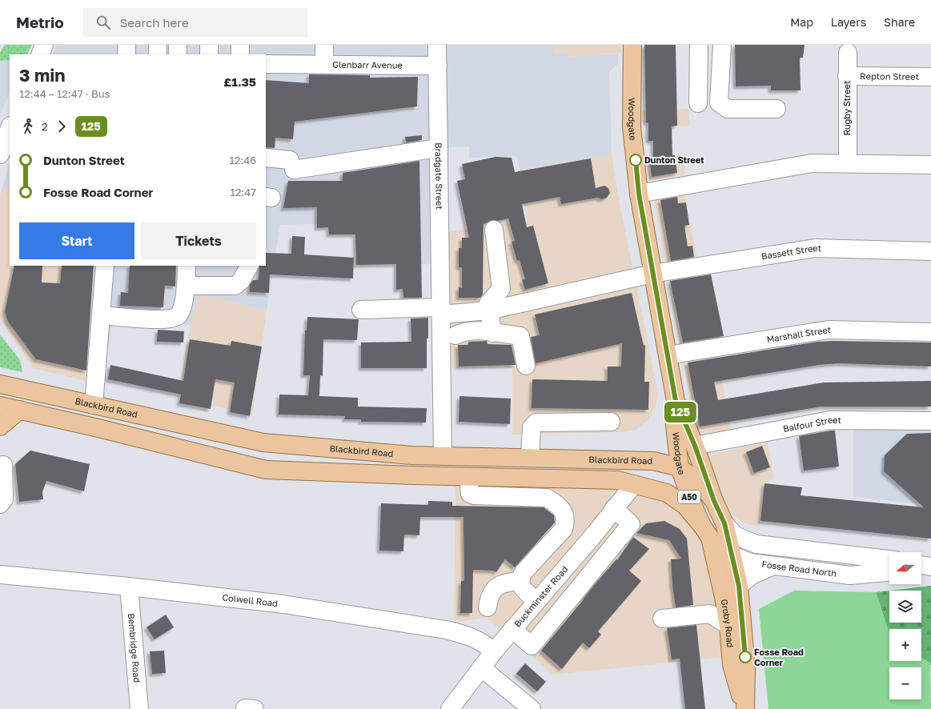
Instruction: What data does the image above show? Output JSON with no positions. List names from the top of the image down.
{
  "streets": {
    "main road": [
      "Woodgate",
      "Blackbird Road",
      "A50",
      "Groby Road"
    ],
    "street": [
      "Glenbarr Avenue",
      "Repton Street",
      "Rugby Street",
      "Bradgate Street",
      "Bassett Street",
      "Marshall Street",
      "Balfour Street",
      "Fosse Road North",
      "Buckminster Road",
      "Colwell Road",
      "Bembridge Road"
    ]
  },
  "crossings": [
    ["Glenbarr Avenue", "Bradgate Street"],
    ["Repton Street", "Rugby Street"],
    ["Woodgate", "Bassett Street"],
    ["Woodgate", "Marshall Street"],
    ["Woodgate", "Blackbird Road"],
    ["Woodgate", "Balfour Street"],
    ["Woodgate", "Fosse Road North"],
    ["Woodgate", "Groby Road"],
    ["Bradgate Street", "Bassett Street"],
    ["Bradgate Street", "Blackbird Road"],
    ["Fosse Road North", "Groby Road"],
    ["Buckminster Road", "Colwell Road"],
    ["Colwell Road", "Bembridge Road"]
  ],
  "places": ["Dunton Street", "Fosse Road Corner"],
  "lines": ["bus line 125"],
  "north": "left",
  "page": {
    "header": "Metrio",
    "search": "Search here",
    "nav": ["Map", "Layers", "Share"],
    "on_map": "125",
    "heading": ["3 min", "12:44 – 12:47 · Bus", "£1.35"],
    "legs": ["2", "125"],
    "list": [
      {
        "name": "Dunton Street",
        "value": "12:46"
      },
      {
        "name": "Fosse Road Corner",
        "value": "12:47"
      }
    ],
    "buttons": ["Start", "Tickets"],
    "map_buttons": ["+", "−"]
  }
}
